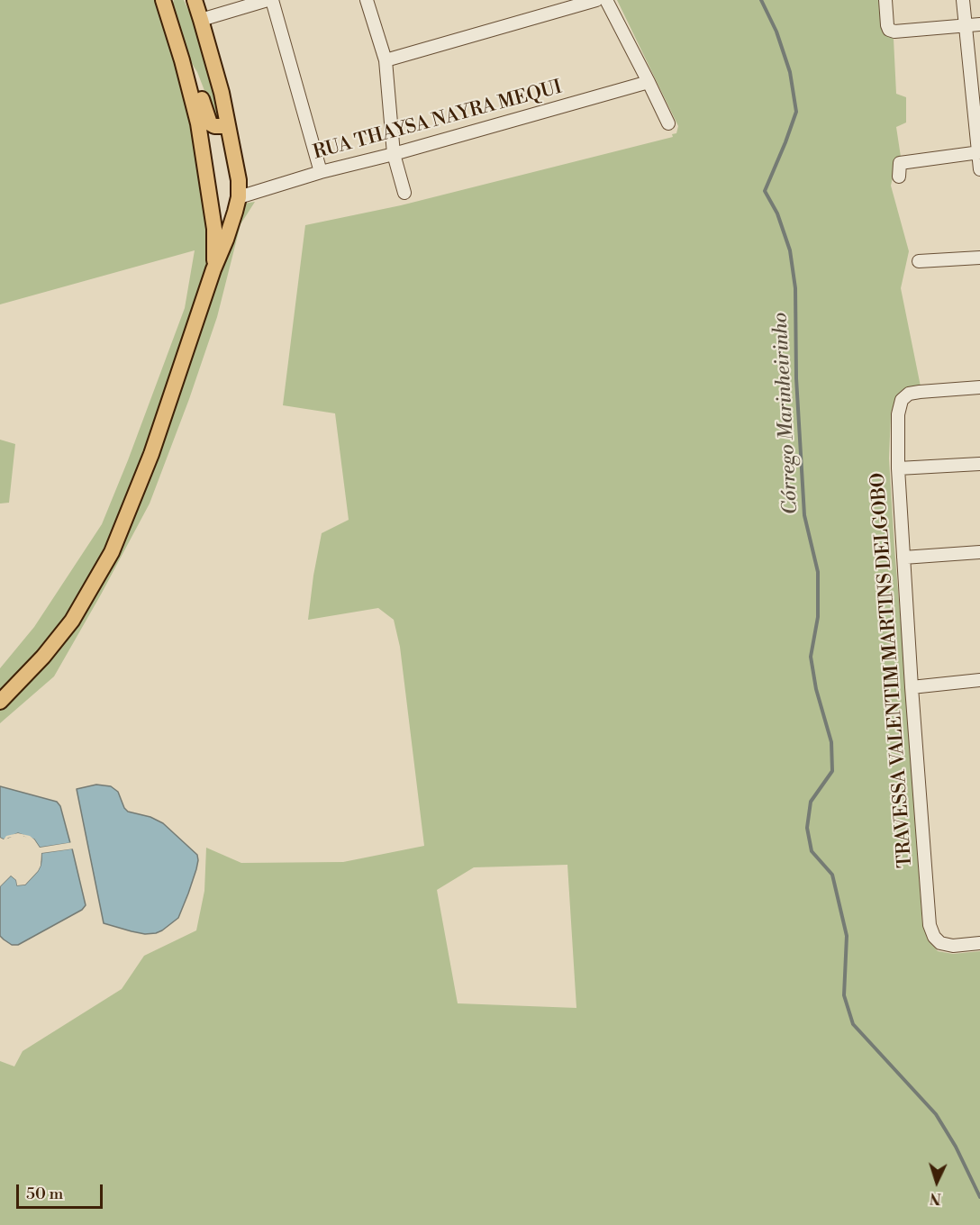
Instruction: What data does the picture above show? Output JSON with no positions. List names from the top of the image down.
{
  "streets": {
    "street": ["RUA THAYSA NAYRA MEQUI", "TRAVESSA VALENTIM MARTINS DELGOBO"]
  },
  "water": ["Córrego Marinheirinho"],
  "scale_bar": "50 m",
  "north": "bottom"
}
